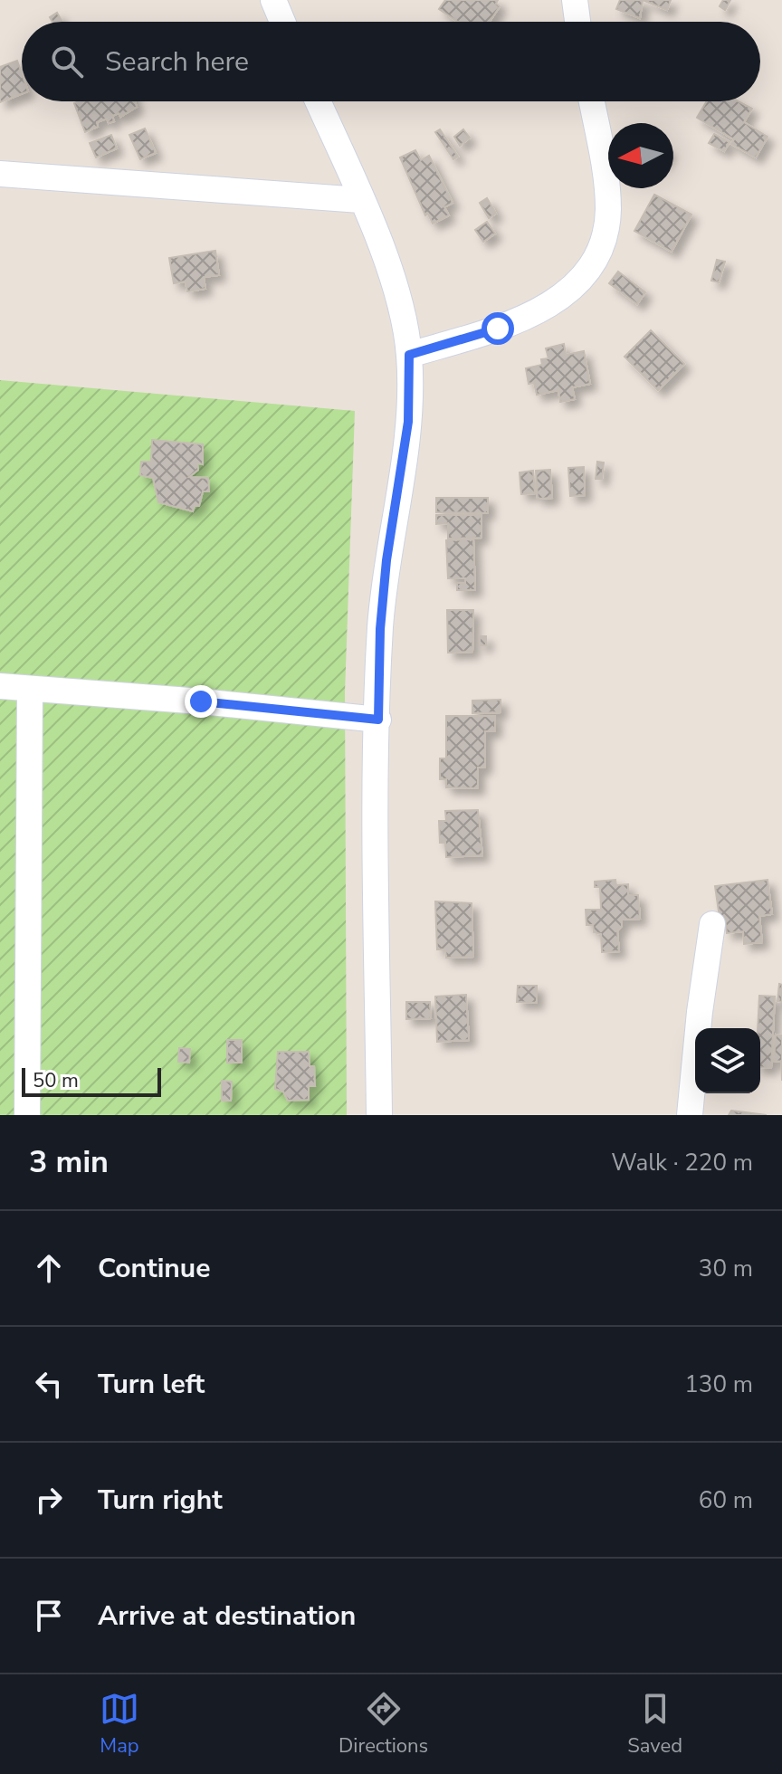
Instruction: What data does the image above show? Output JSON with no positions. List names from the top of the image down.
{
  "scale_bar": "50 m",
  "north": "left",
  "page": {
    "search": "Search here",
    "scale": "50 m",
    "heading": ["3 min", "Walk · 220 m"],
    "list": [
      ["Continue", "30 m"],
      ["Turn left", "130 m"],
      ["Turn right", "60 m"],
      "Arrive at destination"
    ],
    "nav": ["Map", "Directions", "Saved"]
  }
}
